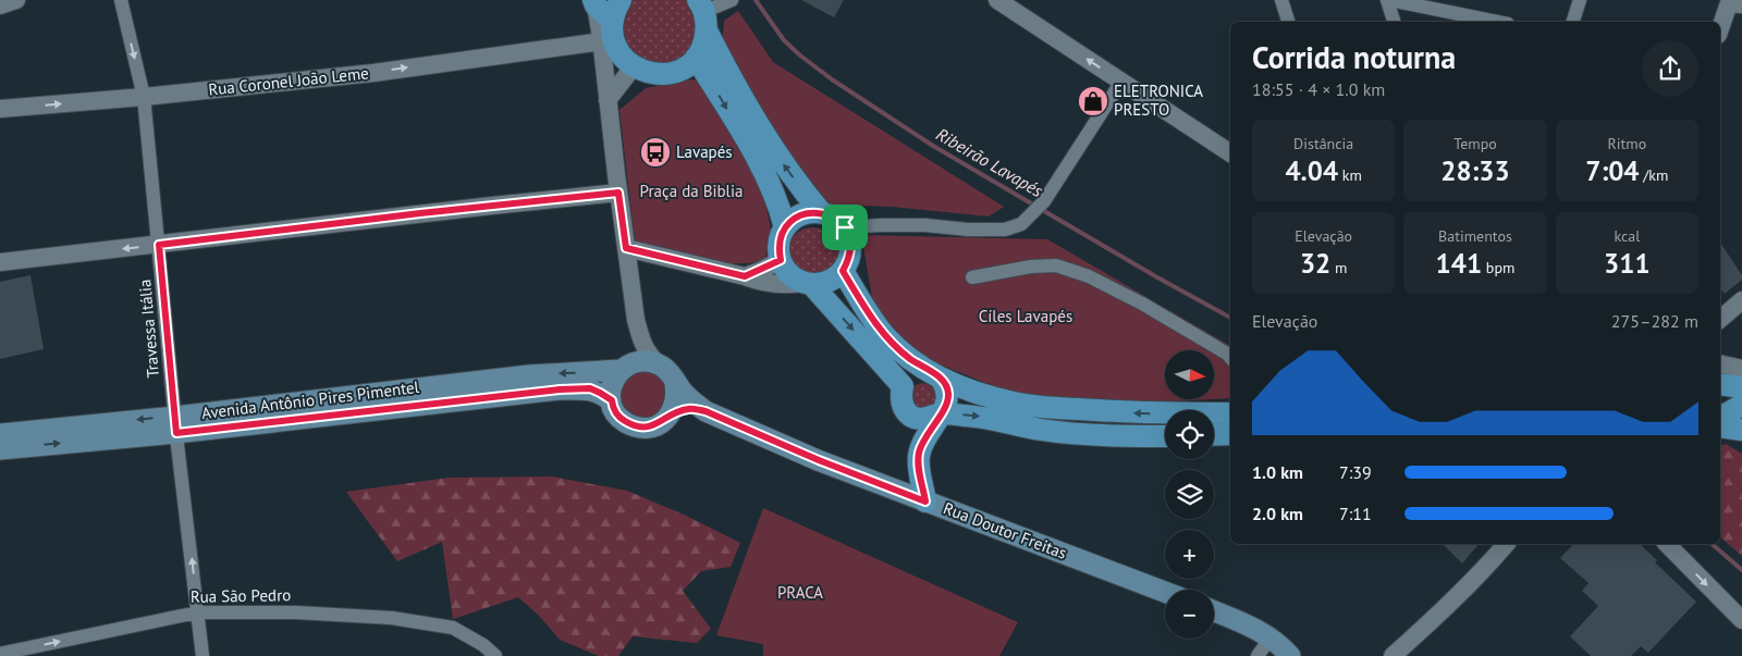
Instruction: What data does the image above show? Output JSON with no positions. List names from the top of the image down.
{
  "streets": {
    "main road": ["Avenida Antônio Pires Pimentel", "Rua Doutor Freitas"],
    "street": ["Rua Coronel João Leme", "Travessa Itália", "Rua São Pedro"]
  },
  "crossings": [
    ["Rua Coronel João Leme", "Travessa Itália"],
    ["Travessa Itália", "Avenida Antônio Pires Pimentel"],
    ["Travessa Itália", "Rua São Pedro"],
    ["Avenida Antônio Pires Pimentel", "Rua Doutor Freitas"]
  ],
  "one_way": ["Rua São Pedro"],
  "water": ["Ribeirão Lavapés"],
  "parks": ["Praça da Biblia", "Cíles Lavapés", "PRACA"],
  "places": {
    "shop": ["ELETRONICA PRESTO"],
    "bus stop": ["Lavapés"]
  },
  "north": "right",
  "page": {
    "heading": ["Corrida noturna", "18:55 · 4 × 1.0 km"],
    "stats": [
      ["Distância", "4.04 km"],
      ["Tempo", "28:33"],
      ["Ritmo", "7:04 /km"],
      ["Elevação", "32 m"],
      ["Batimentos", "141 bpm"],
      ["kcal", "311"]
    ],
    "chart": ["Elevação", "275–282 m"],
    "map_buttons": ["+", "−"],
    "list": [
      {
        "name": "1.0 km",
        "note": "7:39"
      },
      {
        "name": "2.0 km",
        "note": "7:11"
      }
    ]
  }
}
